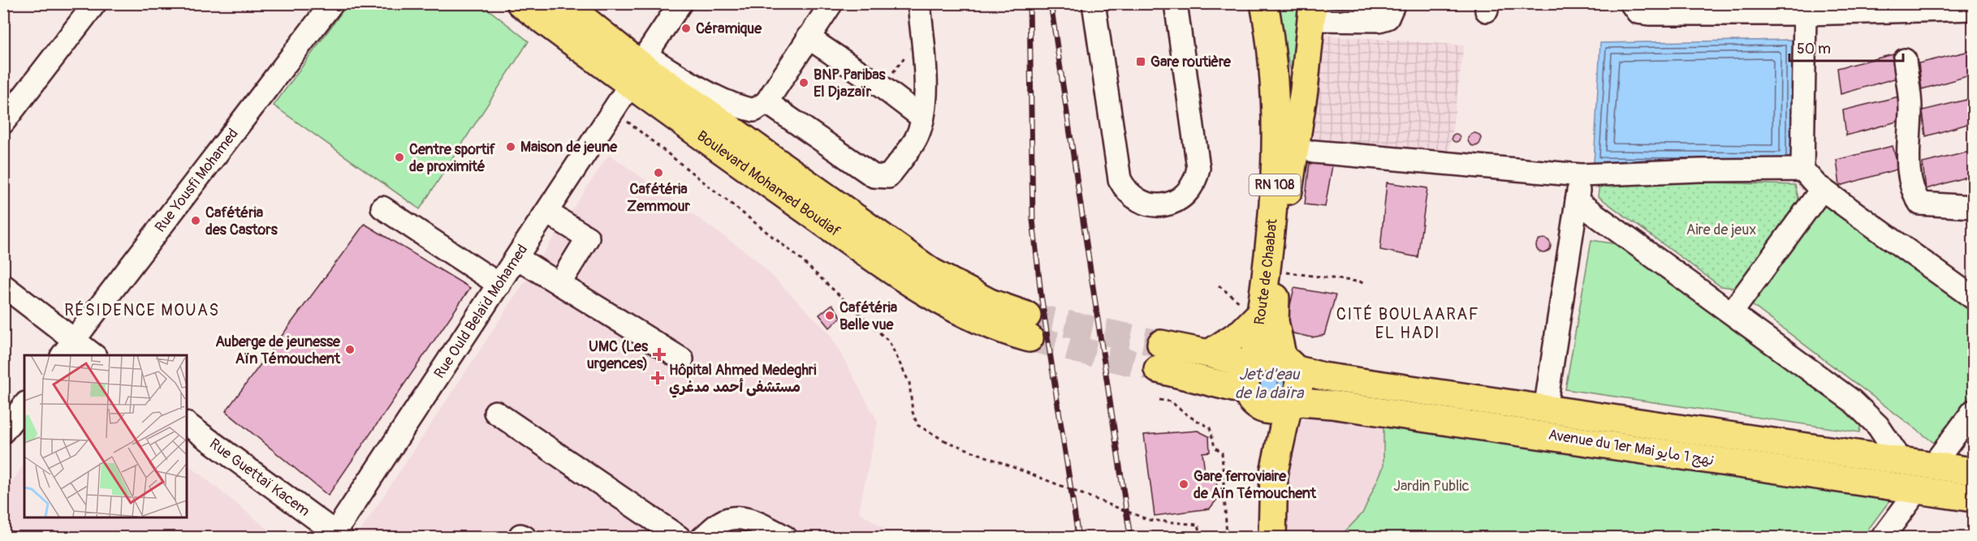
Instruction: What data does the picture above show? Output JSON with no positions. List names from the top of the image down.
{
  "streets": {
    "main road": [
      "Boulevard Mohamed Boudiaf",
      "RN 108",
      "Route de Chaabat",
      "Avenue du 1er Mai نهج 1 مايو"
    ],
    "street": ["Rue Yousfi Mohamed", "Rue Ould Belaïd Mohamed", "Rue Guettaï Kacem"]
  },
  "crossings": [
    ["Boulevard Mohamed Boudiaf", "Rue Ould Belaïd Mohamed"],
    ["Route de Chaabat", "Avenue du 1er Mai نهج 1 مايو"],
    ["Rue Ould Belaïd Mohamed", "Rue Guettaï Kacem"]
  ],
  "districts": ["RÉSIDENCE MOUAS", "CITÉ BOULAARAF EL HADI"],
  "water": ["Jet d'eau de la daïra"],
  "parks": ["Aire de jeux", "Jardin Public"],
  "places": {
    "other": [
      "Céramique",
      "BNP Paribas El Djazaïr",
      "Maison de jeune",
      "Centre sportif de proximité",
      "Cafétéria Zemmour",
      "Cafétéria des Castors",
      "Cafétéria Belle vue",
      "Auberge de jeunesse Aïn Témouchent",
      "Gare ferroviaire de Aïn Témouchent"
    ],
    "transit": ["Gare routière"],
    "health": ["UMC (Les urgences)", "Hôpital Ahmed Medeghri مستشفى أحمد مدغري"]
  },
  "scale_bar": "50 m"
}
